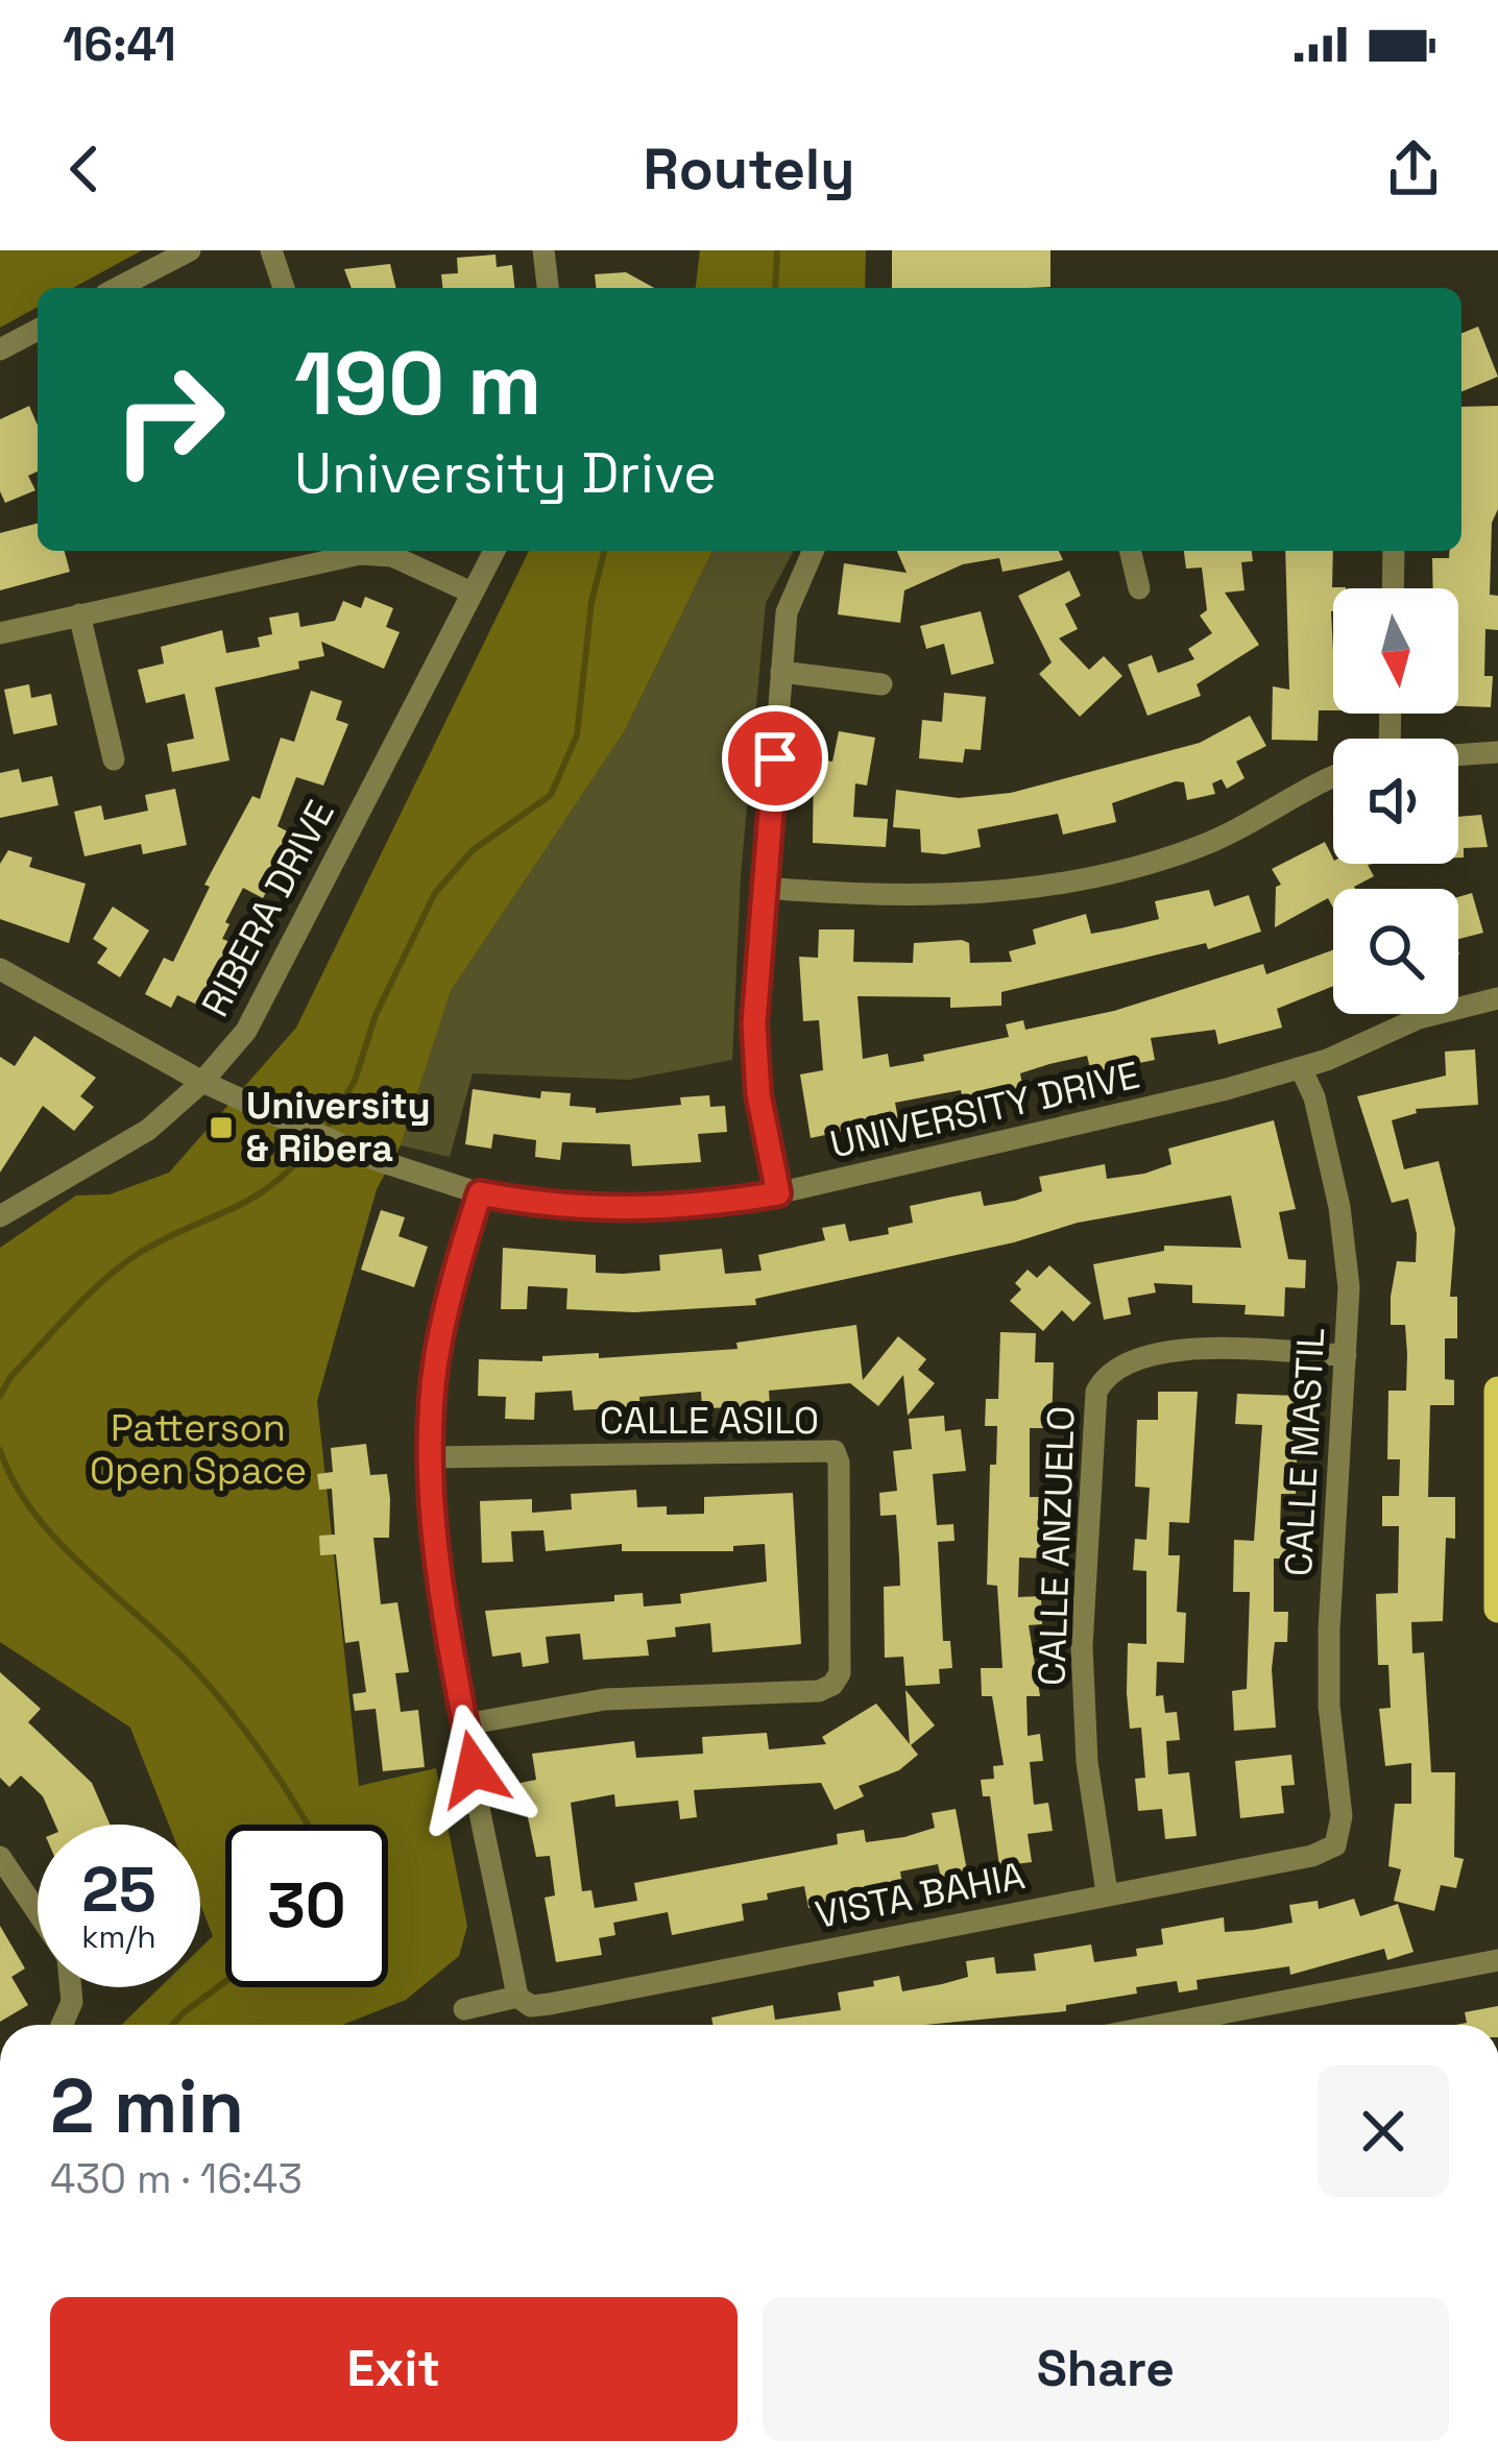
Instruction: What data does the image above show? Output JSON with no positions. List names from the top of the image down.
{
  "streets": {
    "street": [
      "RIBERA DRIVE",
      "UNIVERSITY DRIVE",
      "CALLE ASILO",
      "CALLE MASTIL",
      "CALLE ANZUELO",
      "VISTA BAHIA"
    ]
  },
  "crossings": [
    ["RIBERA DRIVE", "UNIVERSITY DRIVE"],
    ["UNIVERSITY DRIVE", "CALLE MASTIL"],
    ["CALLE MASTIL", "CALLE ANZUELO"],
    ["CALLE MASTIL", "VISTA BAHIA"],
    ["CALLE ANZUELO", "VISTA BAHIA"]
  ],
  "parks": ["Patterson Open Space"],
  "places": {
    "transit": ["University & Ribera"]
  },
  "north": "bottom",
  "page": {
    "status": "16:41",
    "header": "Routely",
    "turn": ["190 m", "University Drive"],
    "speed": "25 km/h",
    "limit": "30",
    "heading": ["2 min", "430 m · 16:43"],
    "buttons": ["Exit", "Share"]
  }
}
